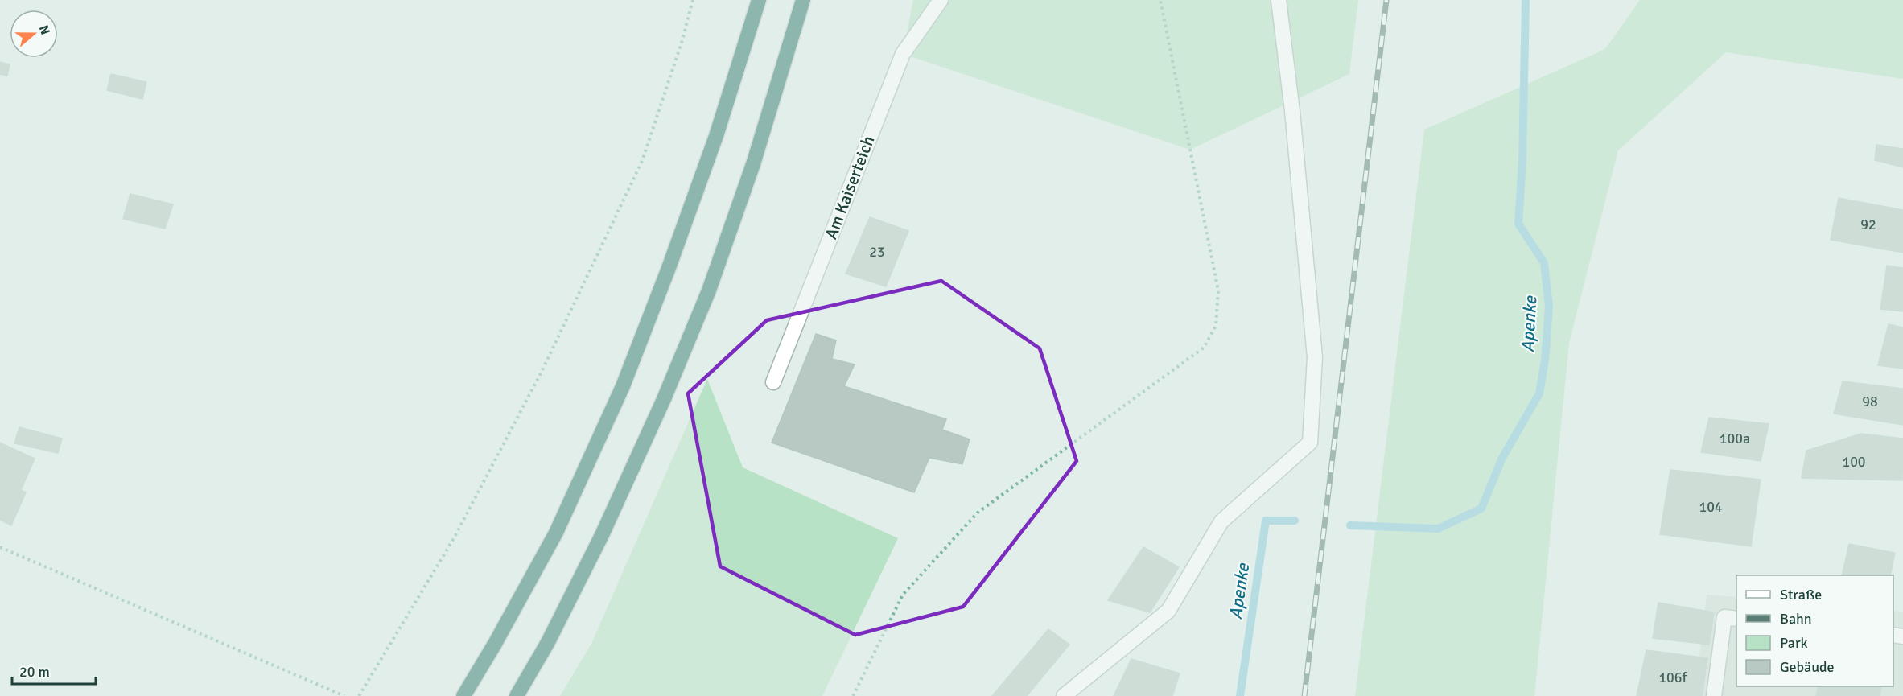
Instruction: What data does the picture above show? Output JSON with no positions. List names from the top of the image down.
{
  "streets": {
    "street": ["Am Kaiserteich"]
  },
  "water": ["Apenke"],
  "house_numbers": [
    "92",
    "23",
    "98",
    "100a",
    "100",
    "104",
    "106f"
  ],
  "legend": [
    "Straße",
    "Bahn",
    "Park",
    "Gebäude"
  ],
  "scale_bar": "20 m",
  "north": "right"
}
